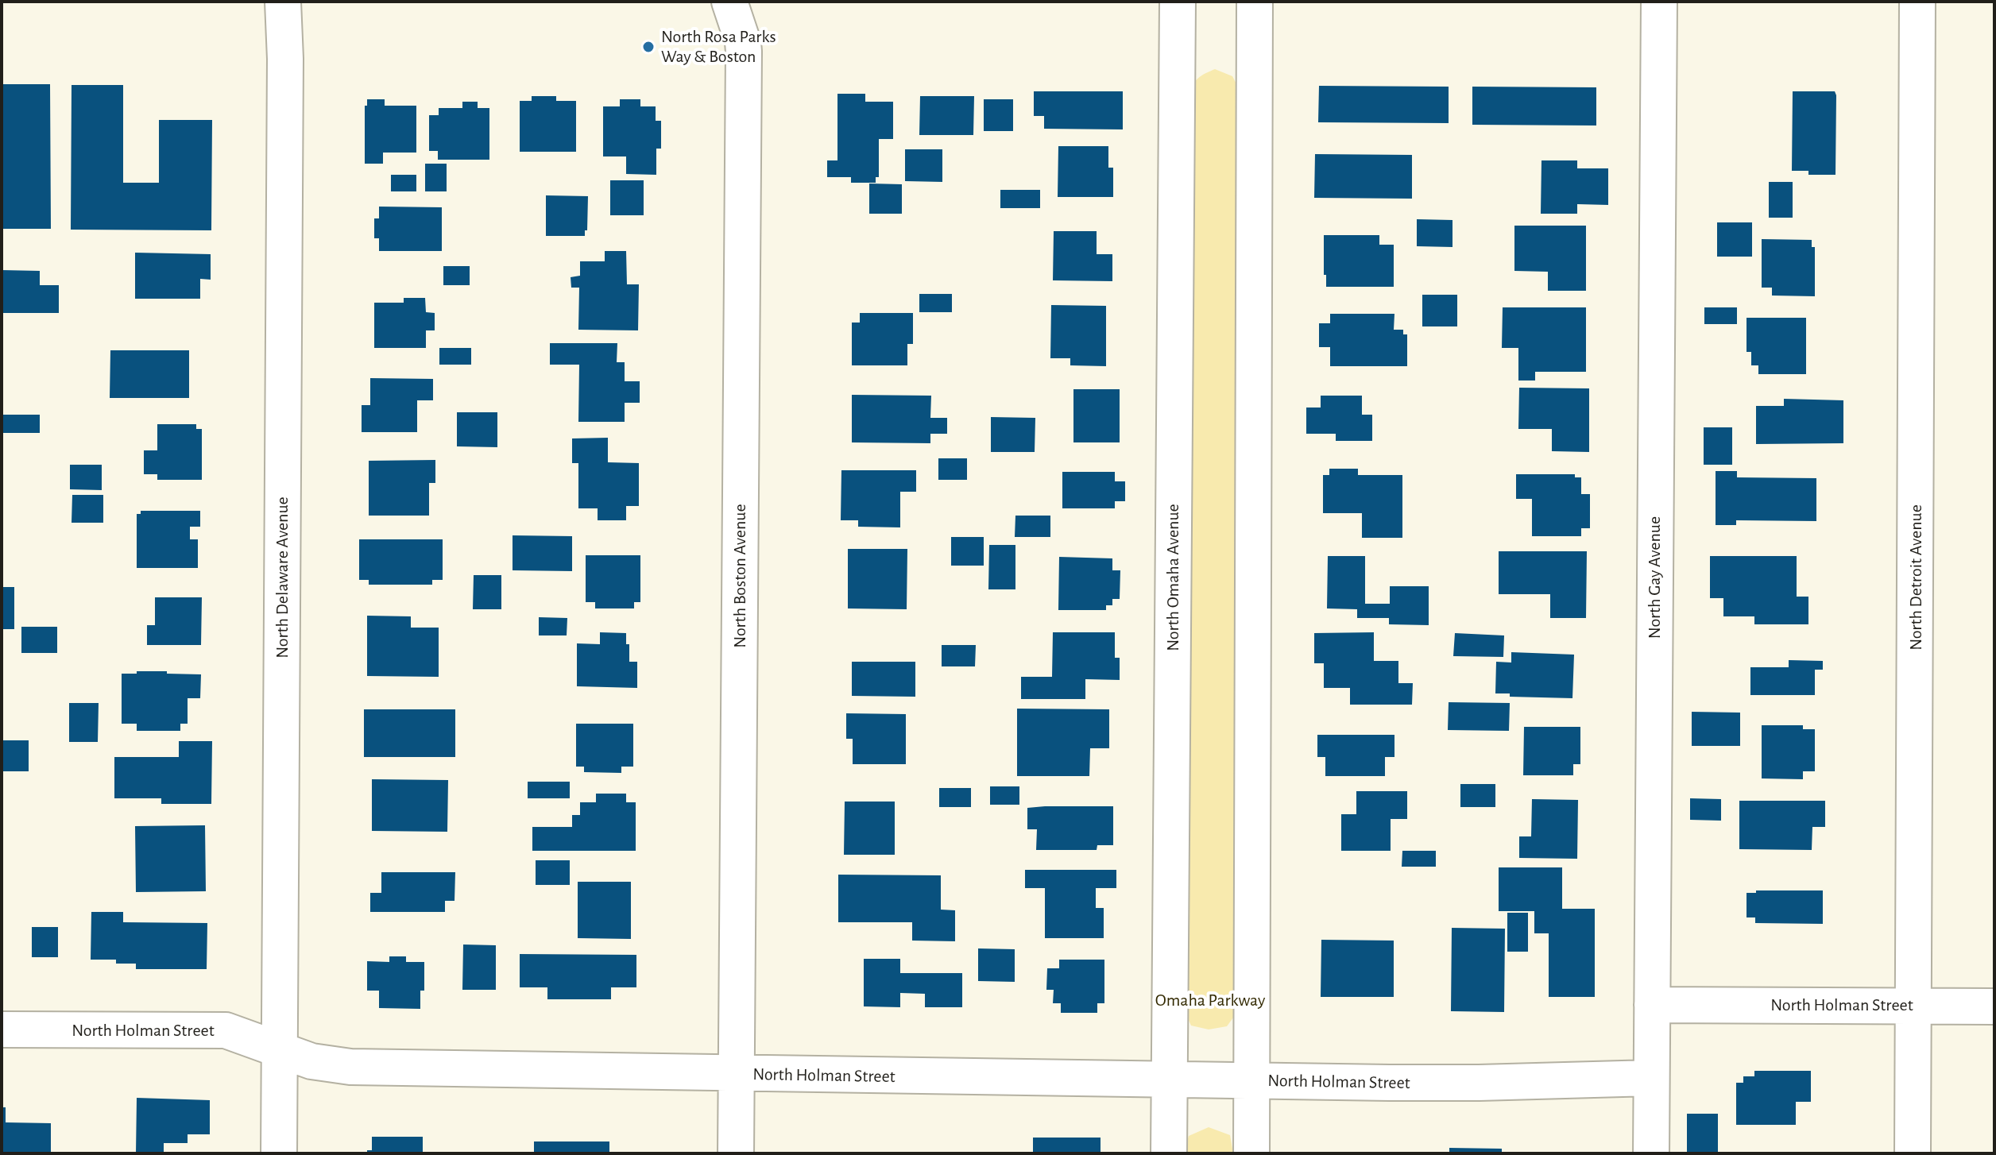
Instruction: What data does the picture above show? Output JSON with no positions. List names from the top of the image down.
{
  "streets": {
    "street": [
      "North Boston Avenue",
      "North Delaware Avenue",
      "North Omaha Avenue",
      "North Gay Avenue",
      "North Detroit Avenue",
      "North Holman Street"
    ]
  },
  "crossings": [
    ["North Boston Avenue", "North Holman Street"],
    ["North Delaware Avenue", "North Holman Street"],
    ["North Omaha Avenue", "North Holman Street"],
    ["North Gay Avenue", "North Holman Street"],
    ["North Detroit Avenue", "North Holman Street"]
  ],
  "parks": ["Omaha Parkway"],
  "places": ["North Rosa Parks Way & Boston"]
}
